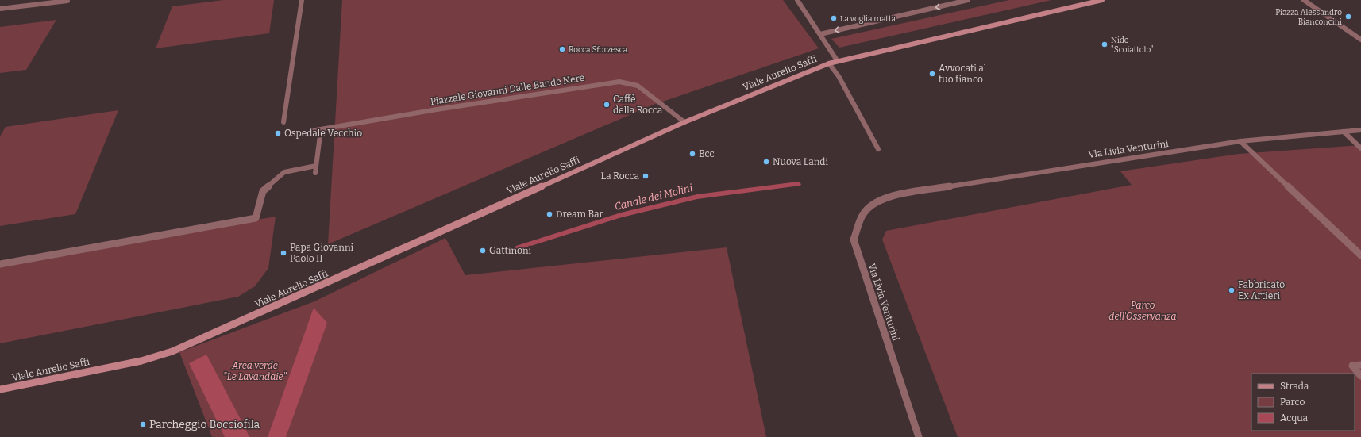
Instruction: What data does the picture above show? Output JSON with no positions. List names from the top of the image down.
{
  "streets": {
    "street": ["Viale Aurelio Saffi", "Piazzale Giovanni Dalle Bande Nere", "Via Livia Venturini"]
  },
  "crossings": [
    ["Viale Aurelio Saffi", "Piazzale Giovanni Dalle Bande Nere"]
  ],
  "water": ["Canale dei Molini"],
  "parks": ["Parco dell'Osservanza", "Area verde \"Le Lavandaie\""],
  "places": [
    "Piazza Alessandro Bianconcini",
    "La voglia matta",
    "Nido \"Scoiattolo\"",
    "Rocca Sforzesca",
    "Avvocati al tuo fianco",
    "Caffè della Rocca",
    "Ospedale Vecchio",
    "Bcc",
    "Nuova Landi",
    "La Rocca",
    "Dream Bar",
    "Gattinoni",
    "Papa Giovanni Paolo II",
    "Fabbricato Ex Artieri",
    "Parcheggio Bocciofila"
  ],
  "legend": ["Strada", "Parco", "Acqua"]
}
